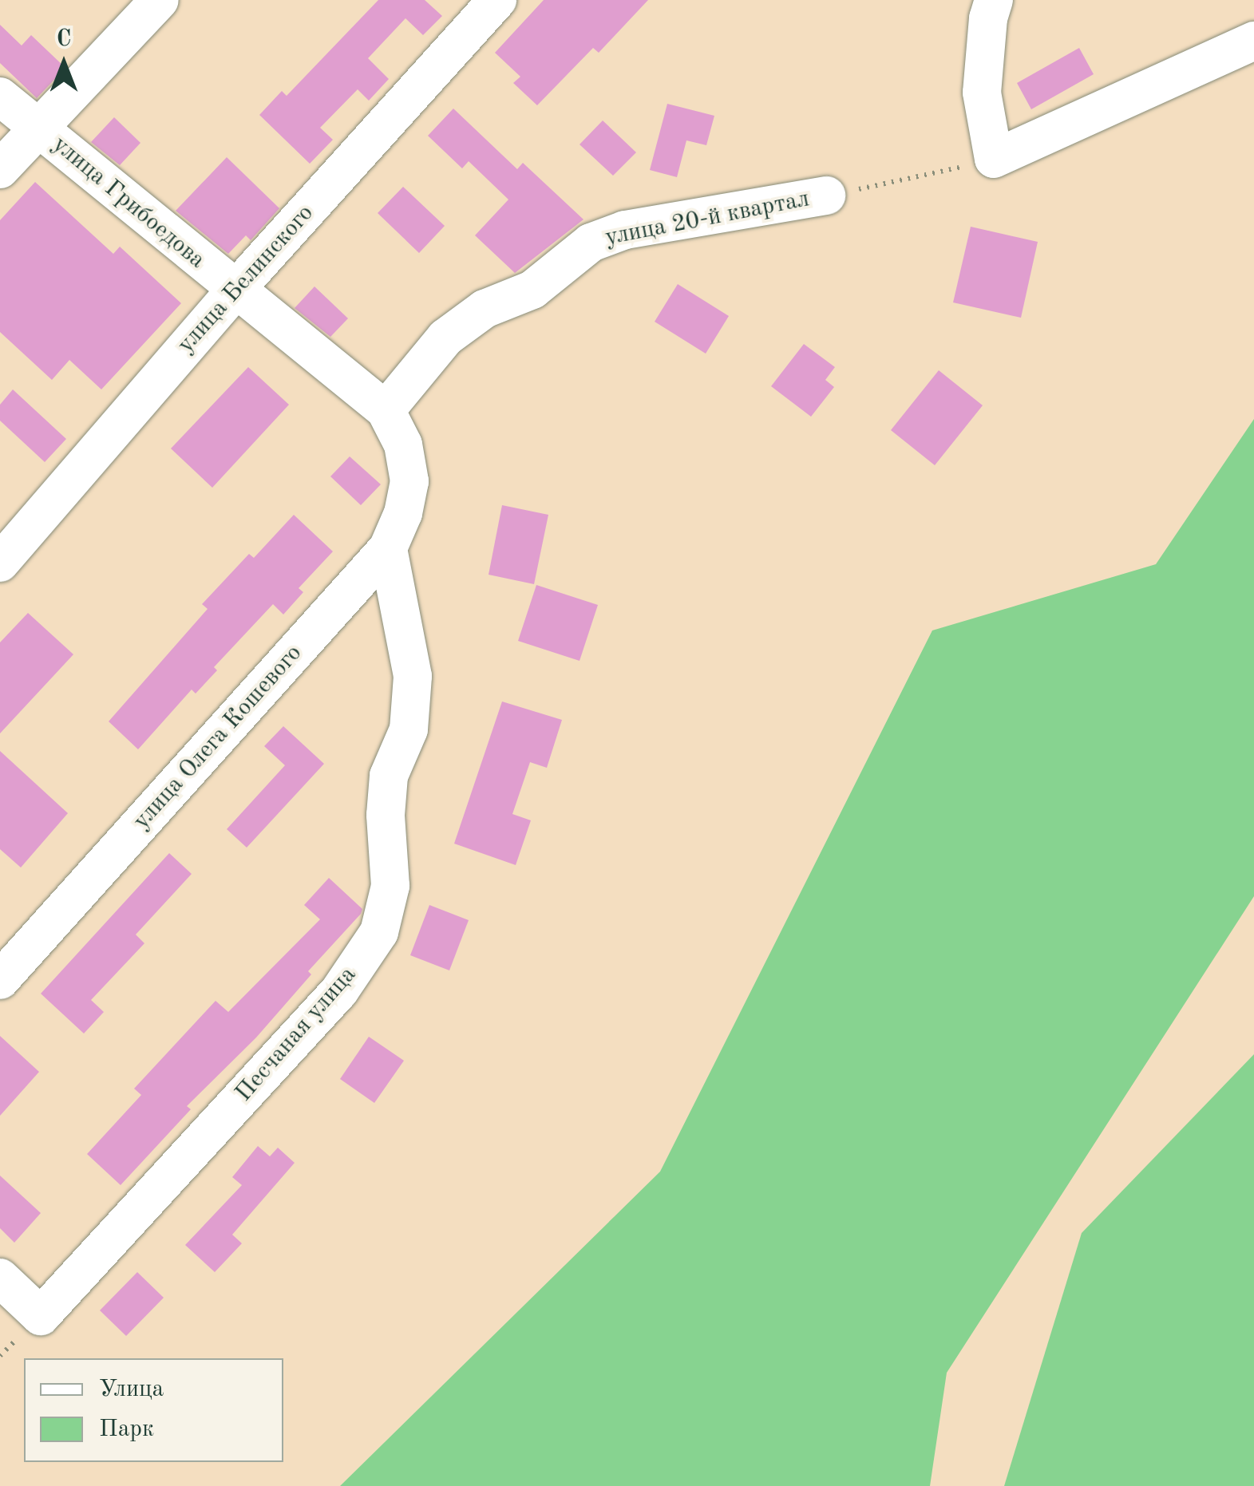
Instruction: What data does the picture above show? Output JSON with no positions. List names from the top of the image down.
{
  "streets": {
    "street": [
      "улица Грибоедова",
      "улица 20-й квартал",
      "улица Белинского",
      "улица Олега Кошевого",
      "Песчаная улица"
    ]
  },
  "crossings": [
    ["улица Грибоедова", "улица 20-й квартал"],
    ["улица Грибоедова", "улица Белинского"],
    ["улица Грибоедова", "улица Олега Кошевого"],
    ["улица Олега Кошевого", "Песчаная улица"]
  ],
  "legend": ["Улица", "Парк"],
  "north": "top"
}
